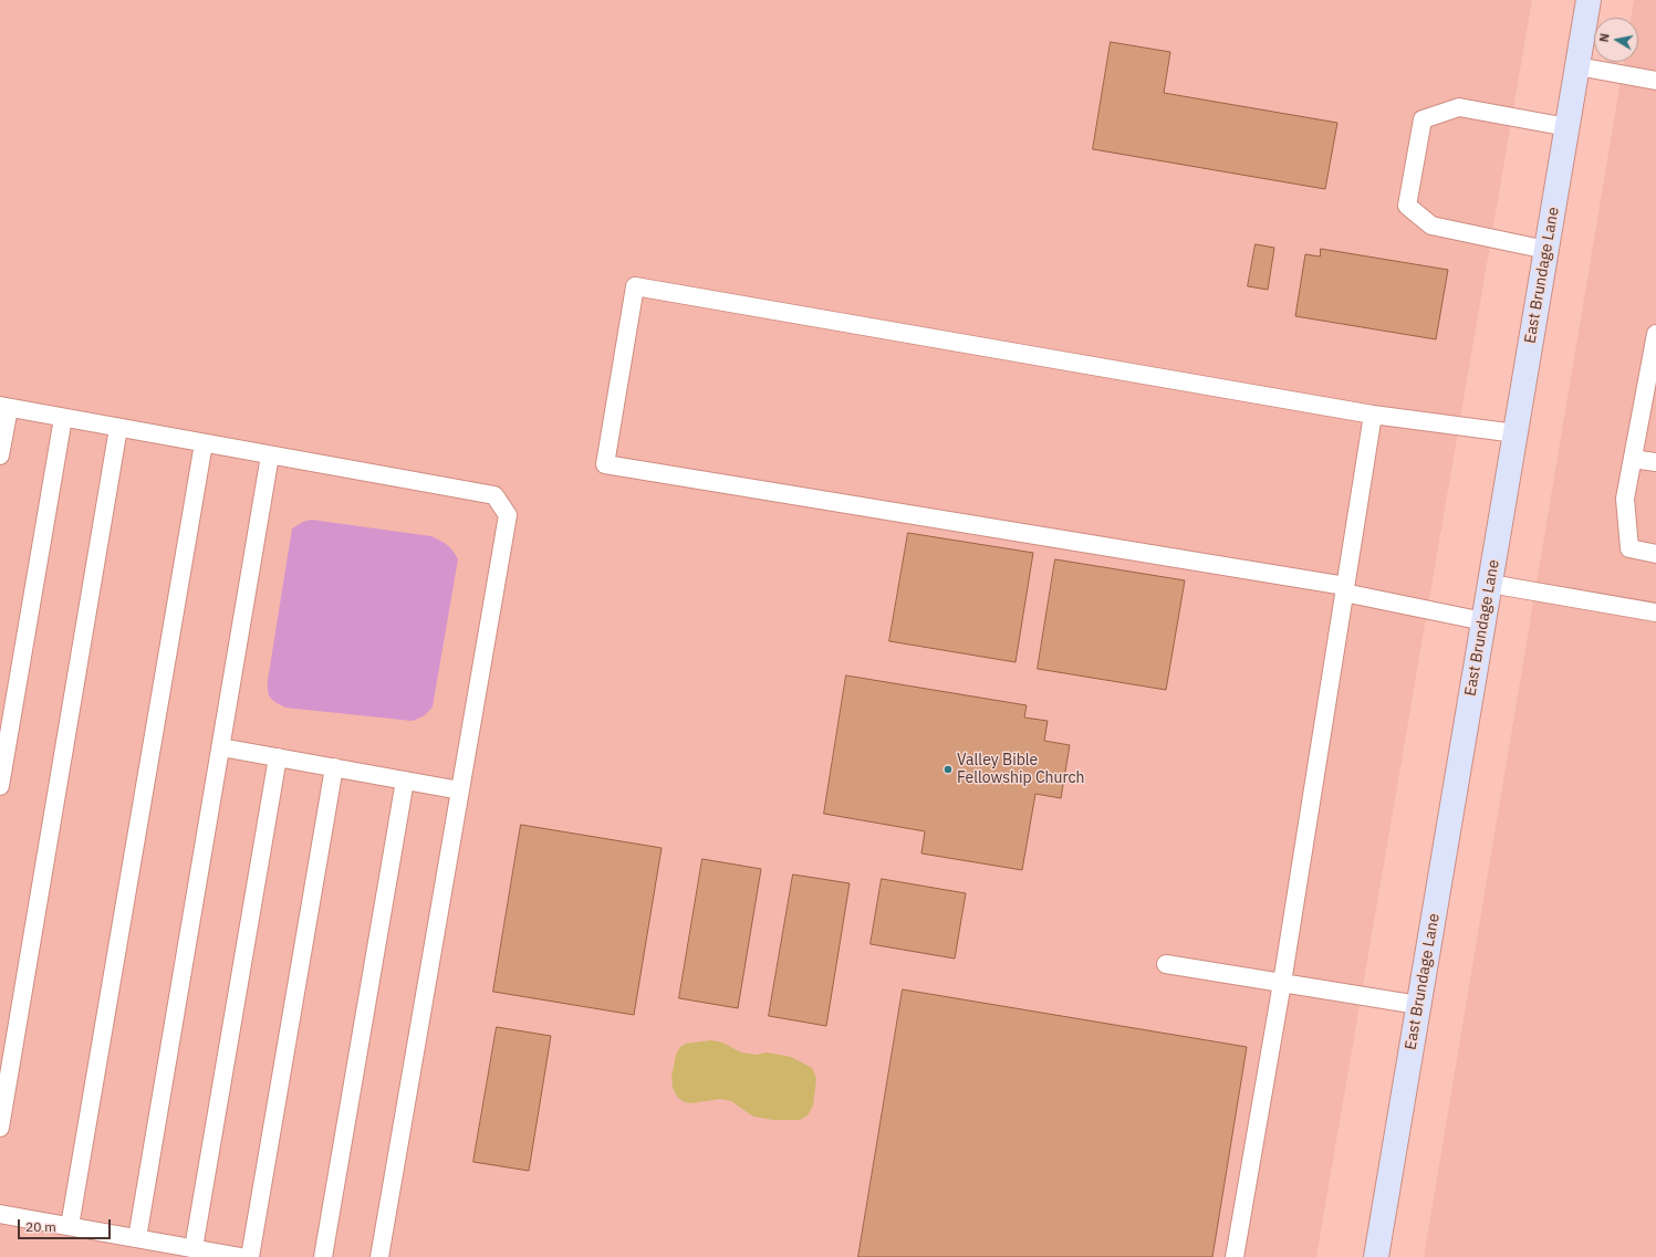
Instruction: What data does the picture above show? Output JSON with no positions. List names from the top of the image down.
{
  "streets": {
    "main road": ["East Brundage Lane"]
  },
  "places": ["Valley Bible Fellowship Church"],
  "scale_bar": "20 m",
  "north": "left"
}
